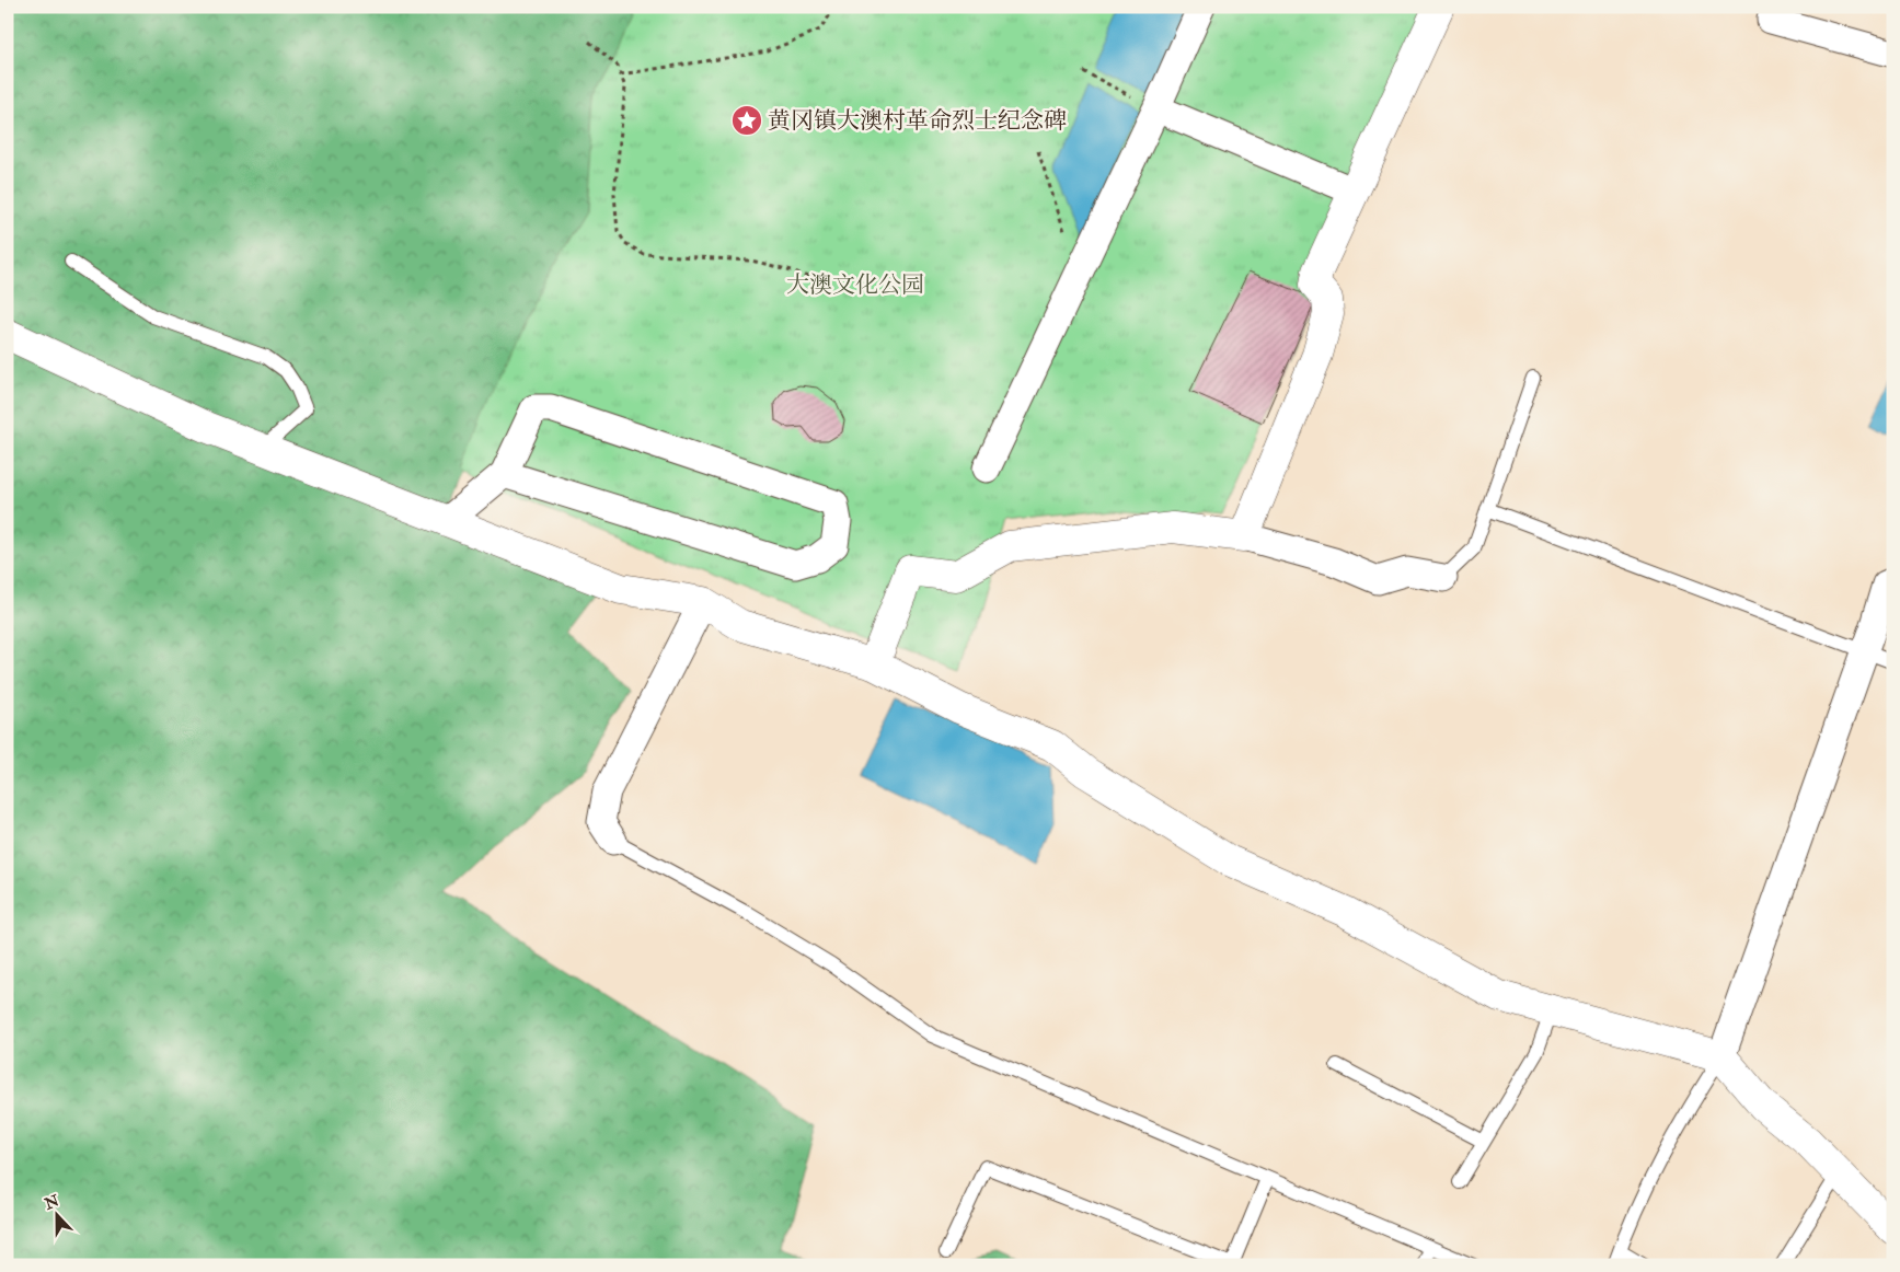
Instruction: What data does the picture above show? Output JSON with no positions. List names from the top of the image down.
{
  "parks": ["大澳文化公园"],
  "places": {
    "place": ["黄冈镇大澳村革命烈士纪念碑"]
  },
  "north": "top"
}
